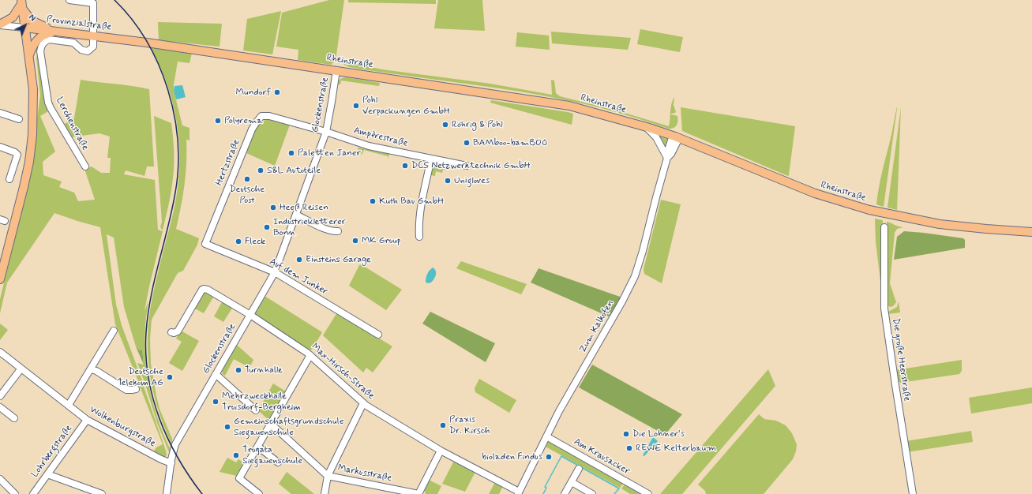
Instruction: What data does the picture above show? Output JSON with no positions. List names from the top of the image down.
{
  "streets": {
    "main road": ["Provinzialstraße", "Rheinstraße"],
    "street": [
      "Glockenstraße",
      "Lerchenstraße",
      "Ampèrestraße",
      "Hertzstraße",
      "Auf dem Junker",
      "Zum Kalkofen",
      "Die große Heerstraße",
      "Max-Hirsch-Straße",
      "Wolkenburgstraße",
      "Lohrbergstraße",
      "Am Krausacker",
      "Markusstraße"
    ]
  },
  "crossings": [
    ["Provinzialstraße", "Rheinstraße"],
    ["Provinzialstraße", "Lerchenstraße"],
    ["Rheinstraße", "Glockenstraße"],
    ["Rheinstraße", "Zum Kalkofen"],
    ["Glockenstraße", "Ampèrestraße"],
    ["Glockenstraße", "Hertzstraße"],
    ["Glockenstraße", "Auf dem Junker"],
    ["Glockenstraße", "Max-Hirsch-Straße"],
    ["Glockenstraße", "Wolkenburgstraße"],
    ["Ampèrestraße", "Hertzstraße"],
    ["Hertzstraße", "Auf dem Junker"],
    ["Zum Kalkofen", "Max-Hirsch-Straße"],
    ["Zum Kalkofen", "Am Krausacker"],
    ["Wolkenburgstraße", "Lohrbergstraße"]
  ],
  "places": [
    "Mundorf",
    "Pohl Verpackungen GmbH",
    "Polyrema",
    "Röhrig & Pohl",
    "BAMboo-bamBOO",
    "Paletten Janer",
    "DCS Netzwerktechnik GmbH",
    "S&L Autoteile",
    "Deutsche Post",
    "Unigloves",
    "Kuth Bau GmbH",
    "Heeß Reisen",
    "Industriekletterer Bonn",
    "MK Group",
    "Fleck",
    "Einsteins Garage",
    "Turnhalle",
    "Deutsche Telekom AG",
    "Mehrzweckhalle Troisdorf-Bergheim",
    "Praxis Dr. Kirsch",
    "Gemeinschaftsgrundschule Siegauenschule",
    "Die Lohner's",
    "REWE Kelterbaum",
    "Trogata Siegauenschule",
    "bioladen Findus"
  ],
  "north": "top right"
}
